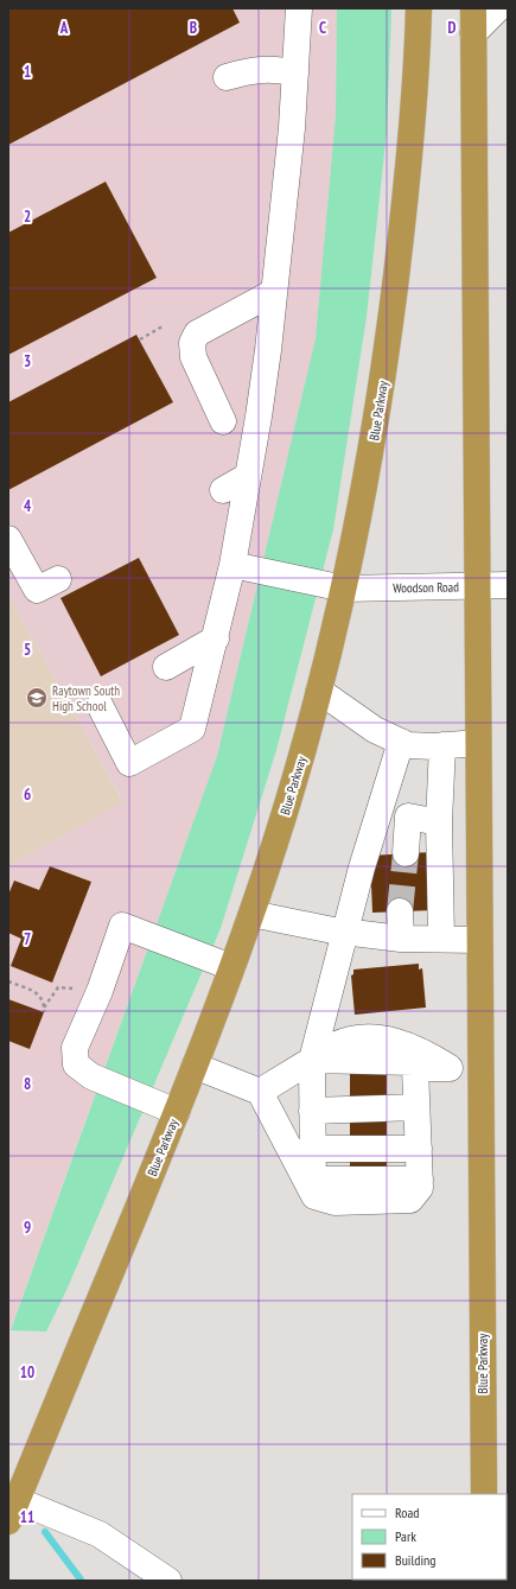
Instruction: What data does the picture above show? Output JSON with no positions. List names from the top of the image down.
{
  "streets": {
    "highway": ["Blue Parkway"],
    "street": ["Woodson Road"]
  },
  "crossings": [
    ["Blue Parkway", "Woodson Road"]
  ],
  "places": {
    "school or university": ["Raytown South High School"]
  },
  "legend": ["Road", "Park", "Building"],
  "grid": {
    "columns": [
      "A",
      "B",
      "C",
      "D"
    ],
    "rows": [
      "1",
      "2",
      "3",
      "4",
      "5",
      "6",
      "7",
      "8",
      "9",
      "10",
      "11"
    ]
  }
}
